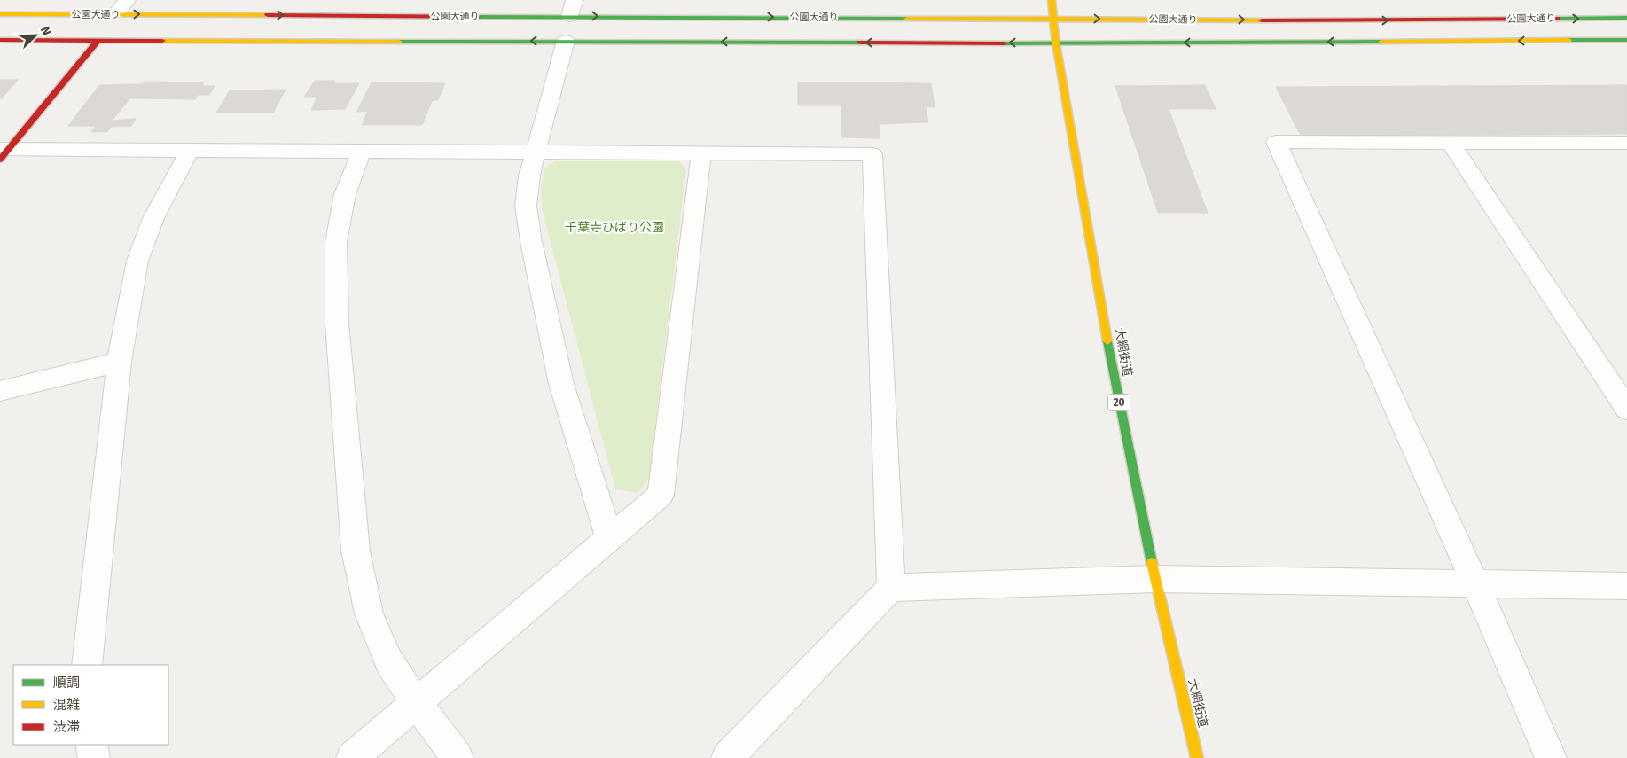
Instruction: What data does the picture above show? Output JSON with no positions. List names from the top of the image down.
{
  "streets": {
    "street": ["公園大通り", "大網街道", "20"]
  },
  "crossings": [
    ["公園大通り", "大網街道"]
  ],
  "parks": ["千葉寺ひばり公園"],
  "legend": ["順調", "混雑", "渋滞"],
  "north": "top right"
}
